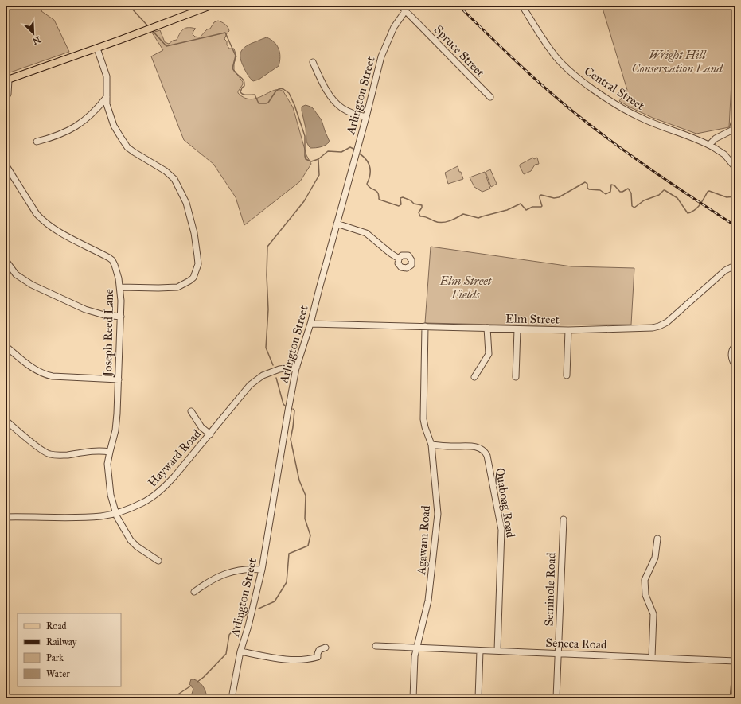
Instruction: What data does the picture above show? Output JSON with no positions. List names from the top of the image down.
{
  "streets": {
    "street": [
      "Spruce Street",
      "Central Street",
      "Arlington Street",
      "Elm Street",
      "Joseph Reed Lane",
      "Hayward Road",
      "Quaboag Road",
      "Agawam Road",
      "Seminole Road",
      "Seneca Road"
    ]
  },
  "crossings": [
    ["Spruce Street", "Arlington Street"],
    ["Arlington Street", "Elm Street"],
    ["Arlington Street", "Hayward Road"],
    ["Elm Street", "Agawam Road"],
    ["Joseph Reed Lane", "Hayward Road"],
    ["Quaboag Road", "Agawam Road"],
    ["Quaboag Road", "Seneca Road"],
    ["Agawam Road", "Seneca Road"],
    ["Seminole Road", "Seneca Road"]
  ],
  "parks": ["Wright Hill Conservation Land", "Elm Street Fields"],
  "legend": [
    "Road",
    "Railway",
    "Park",
    "Water"
  ],
  "north": "bottom right"
}
